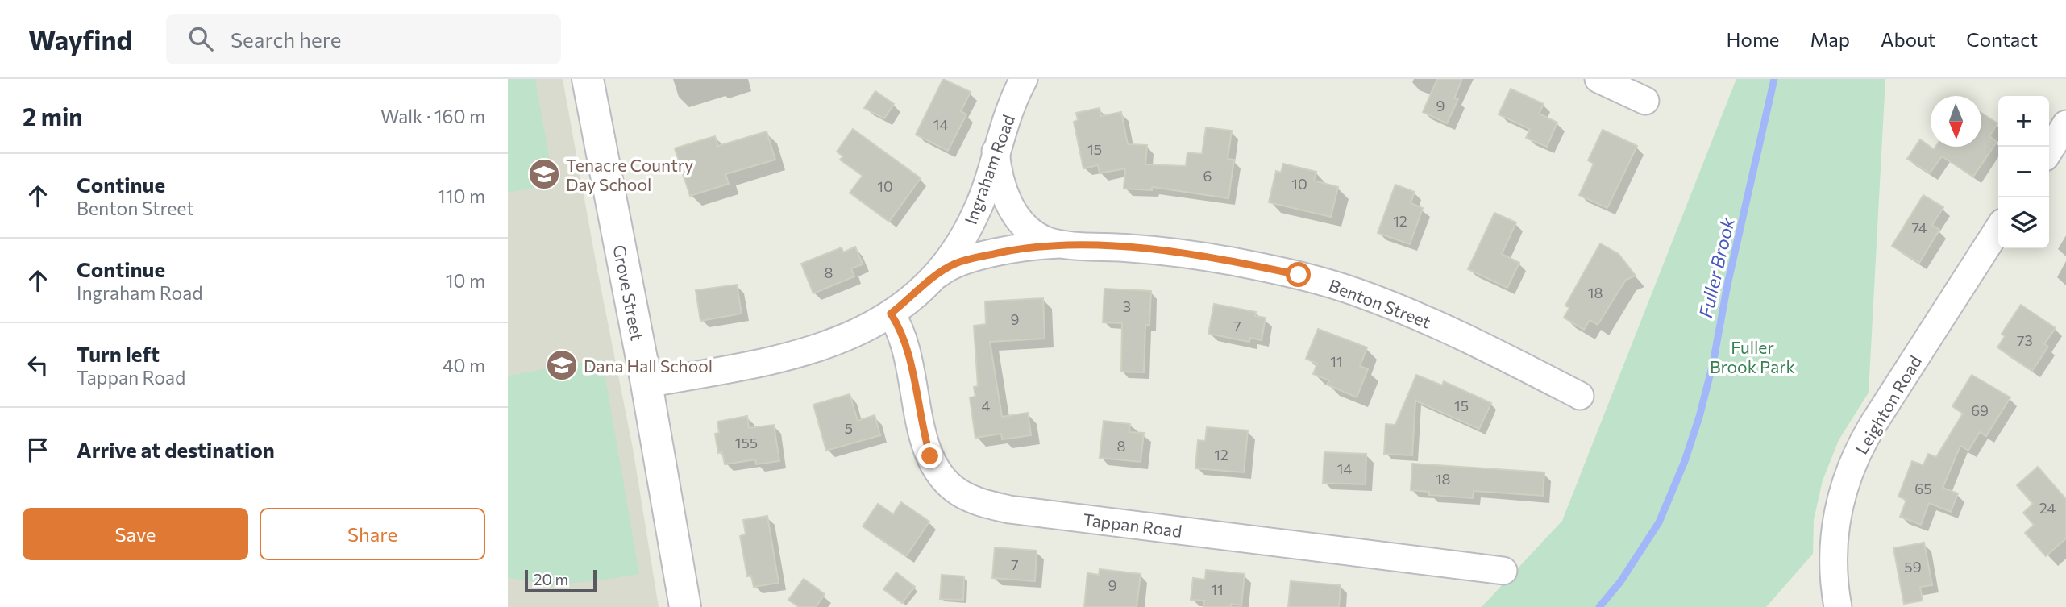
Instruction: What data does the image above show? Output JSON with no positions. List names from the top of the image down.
{
  "streets": {
    "street": [
      "Ingraham Road",
      "Grove Street",
      "Benton Street",
      "Leighton Road",
      "Tappan Road"
    ]
  },
  "crossings": [
    ["Ingraham Road", "Grove Street"],
    ["Ingraham Road", "Benton Street"],
    ["Ingraham Road", "Tappan Road"]
  ],
  "water": ["Fuller Brook"],
  "parks": ["Fuller Brook Park"],
  "places": {
    "school or university": ["Tenacre Country Day School", "Dana Hall School"]
  },
  "house_numbers": [
    "9",
    "14",
    "15",
    "6",
    "10",
    "10",
    "12",
    "74",
    "8",
    "18",
    "3",
    "9",
    "7",
    "73",
    "11",
    "4",
    "15",
    "69",
    "5",
    "155",
    "8",
    "12",
    "14",
    "18",
    "65",
    "24",
    "7",
    "59",
    "9",
    "11"
  ],
  "scale_bar": "20 m",
  "north": "bottom",
  "page": {
    "header": "Wayfind",
    "search": "Search here",
    "nav": [
      "Home",
      "Map",
      "About",
      "Contact"
    ],
    "heading": ["2 min", "Walk · 160 m"],
    "map_buttons": ["+", "−"],
    "list": [
      ["Continue", "Benton Street", "110 m"],
      ["Continue", "Ingraham Road", "10 m"],
      ["Turn left", "Tappan Road", "40 m"],
      "Arrive at destination"
    ],
    "buttons": ["Save", "Share"],
    "scale": "20 m"
  }
}
